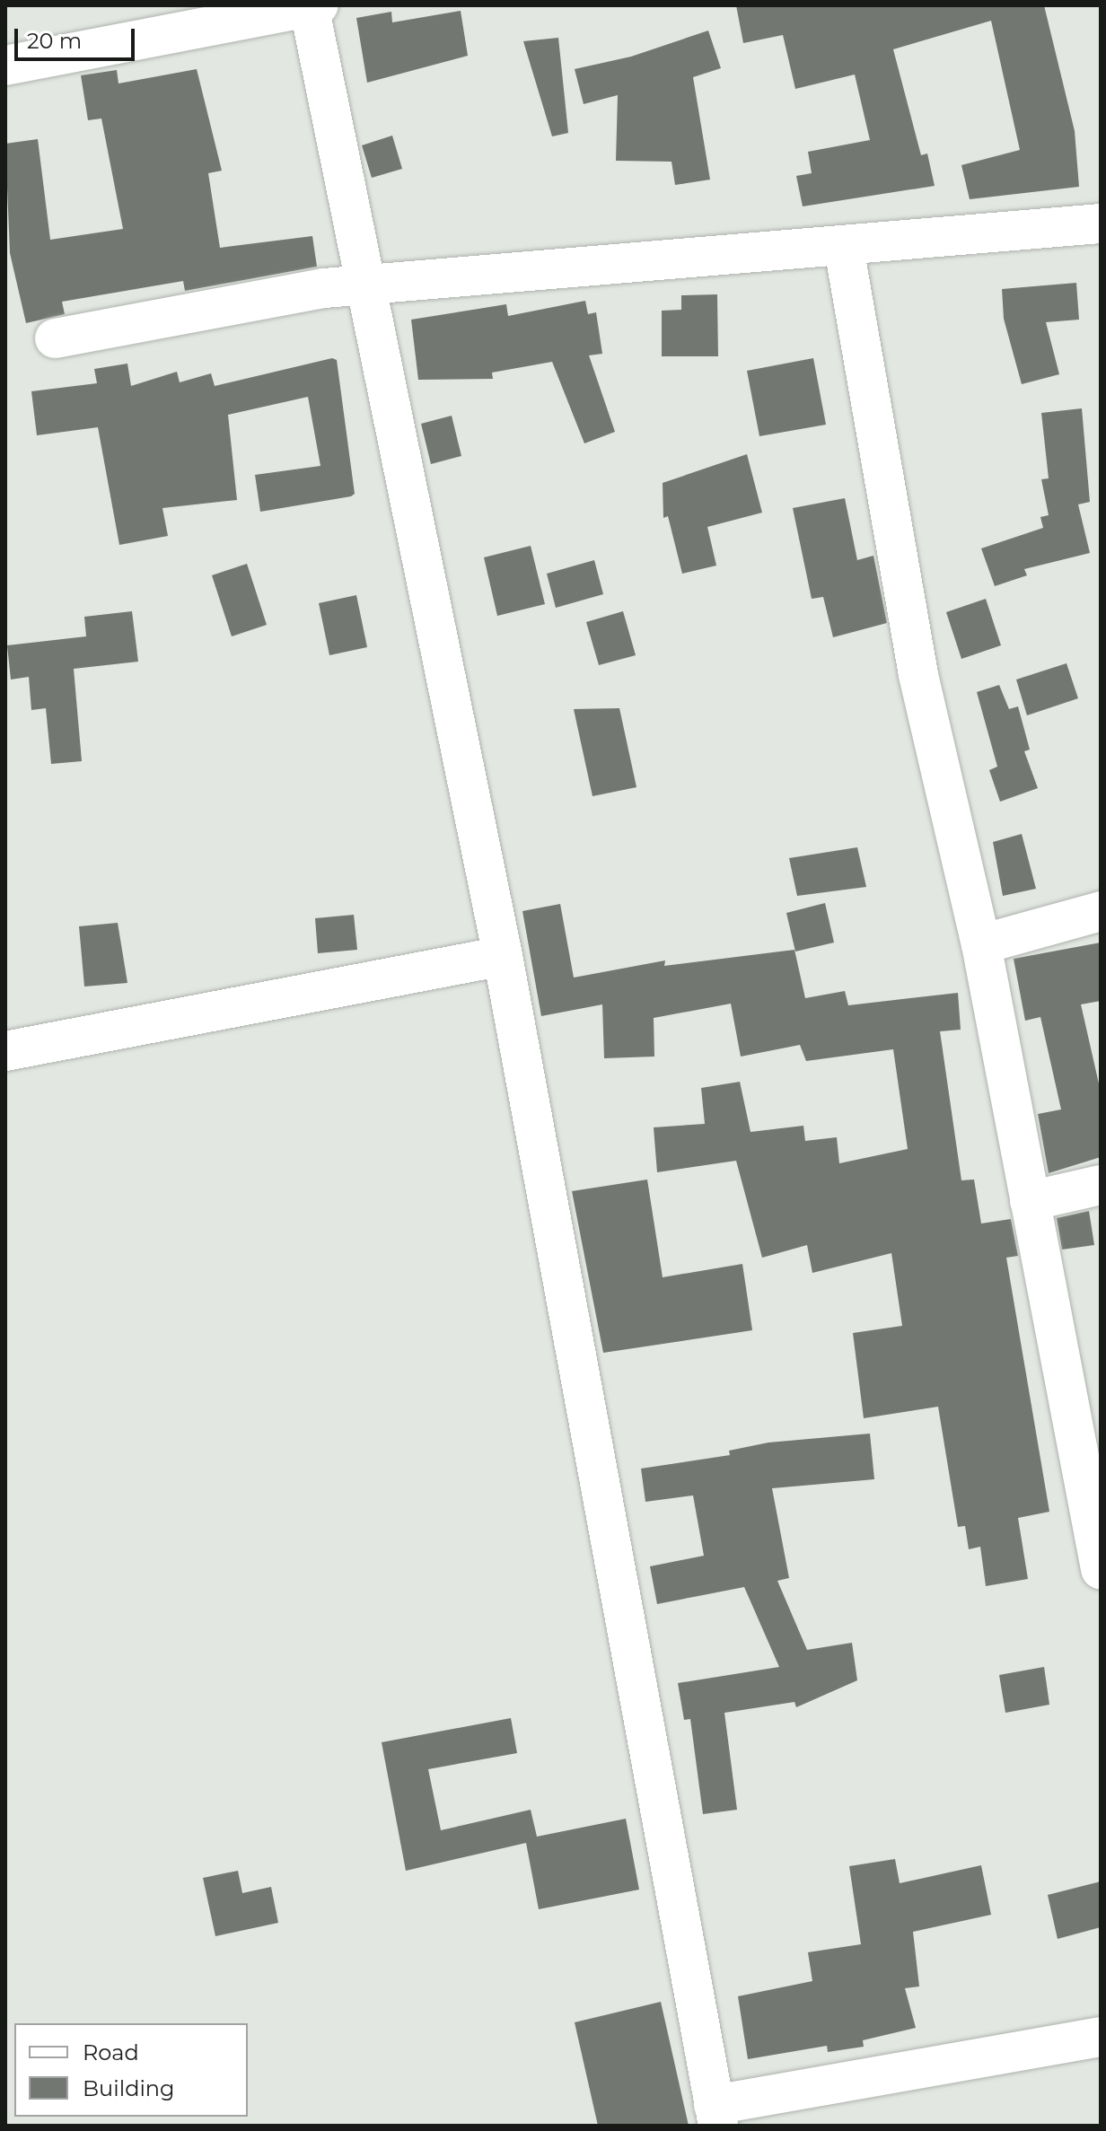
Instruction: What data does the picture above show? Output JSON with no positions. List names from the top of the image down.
{
  "legend": ["Road", "Building"],
  "scale_bar": "20 m"
}
